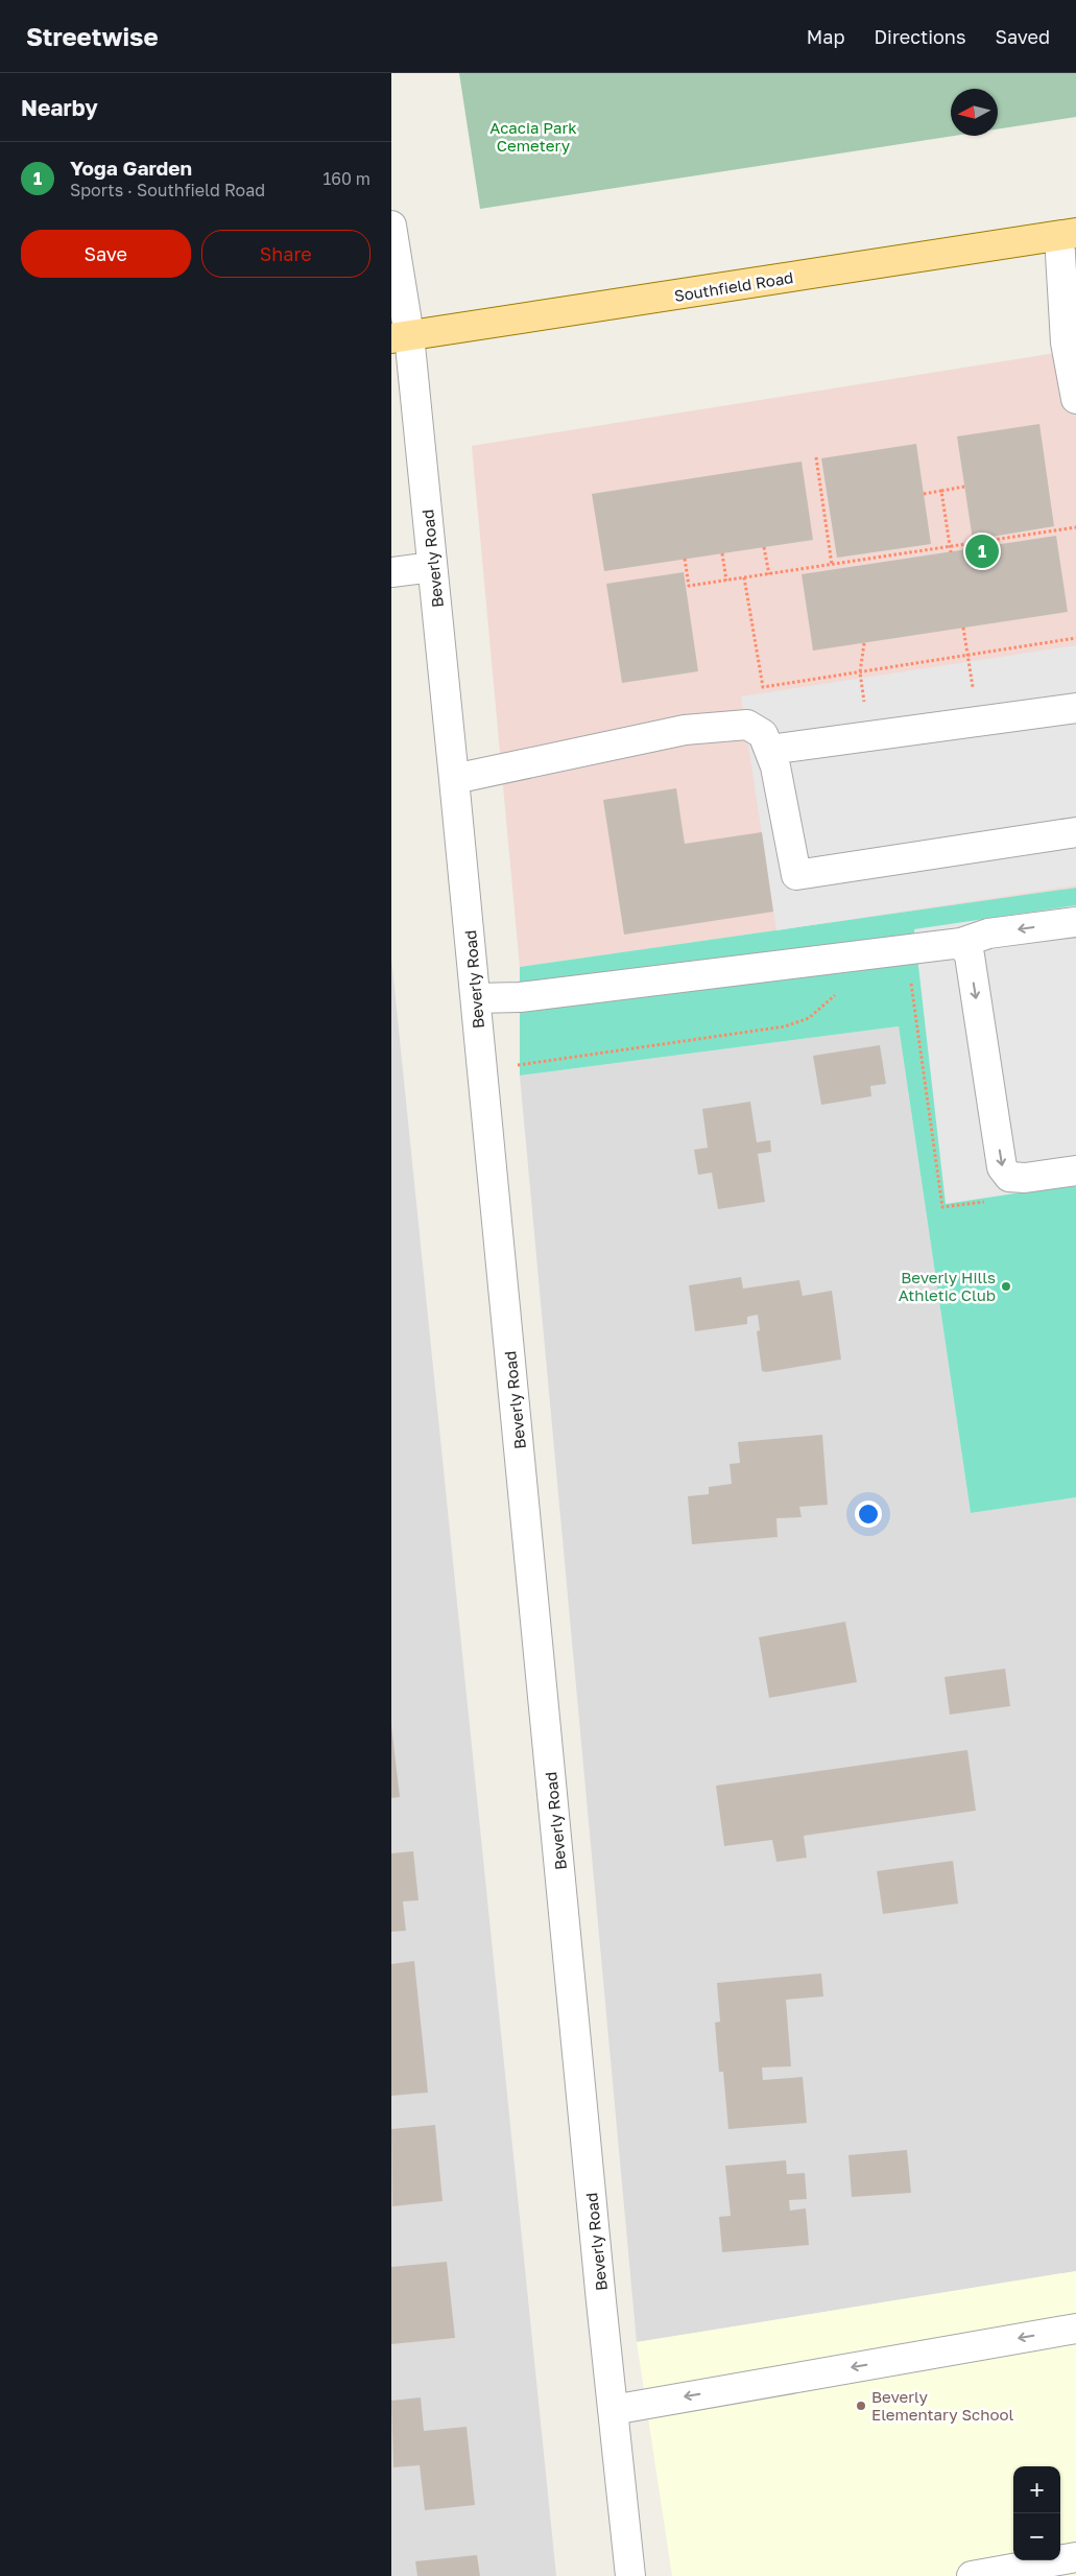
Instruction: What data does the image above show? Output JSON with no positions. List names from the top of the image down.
{
  "streets": {
    "main road": ["Southfield Road"],
    "street": ["Beverly Road"]
  },
  "crossings": [
    ["Southfield Road", "Beverly Road"]
  ],
  "parks": ["Acacia Park Cemetery"],
  "places": ["Beverly Hills Athletic Club", "Beverly Elementary School"],
  "north": "left",
  "page": {
    "header": "Streetwise",
    "nav": ["Map", "Directions", "Saved"],
    "heading": "Nearby",
    "list": [
      {
        "mark": "1",
        "name": "Yoga Garden",
        "note": "Sports · Southfield Road",
        "value": "160 m"
      }
    ],
    "buttons": ["Save", "Share"],
    "pins": "1",
    "map_buttons": ["+", "−"]
  }
}
